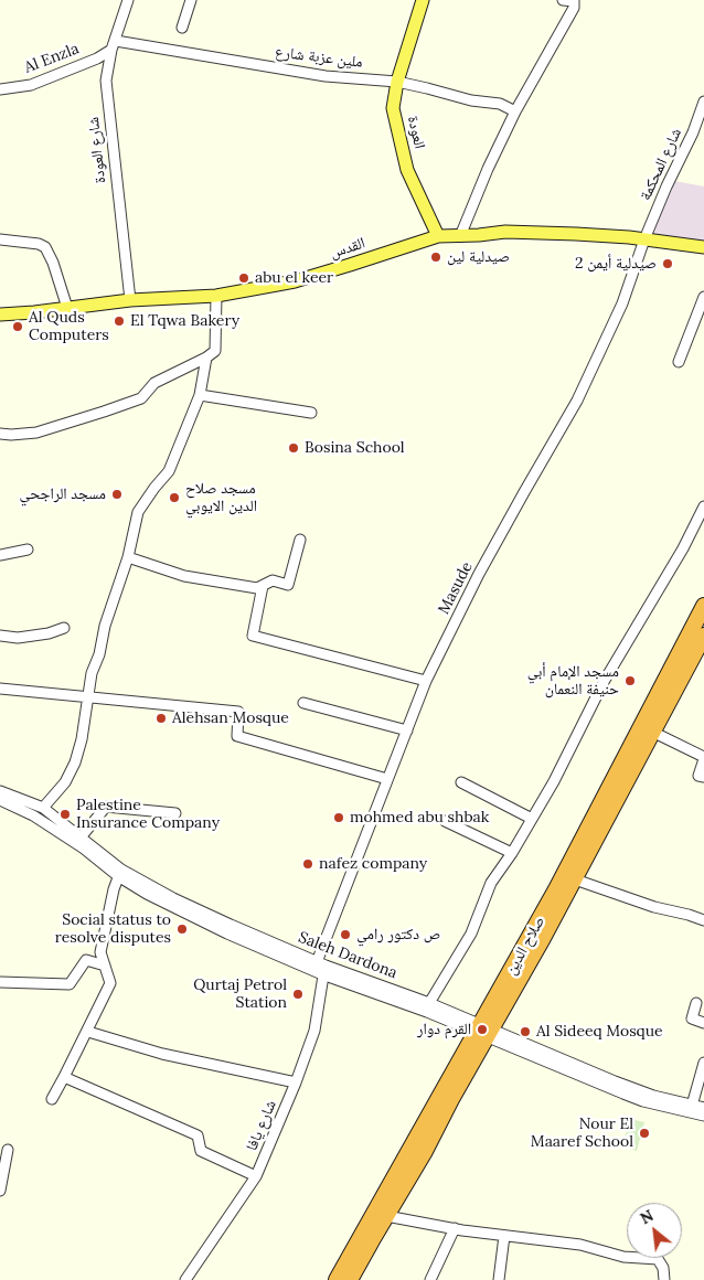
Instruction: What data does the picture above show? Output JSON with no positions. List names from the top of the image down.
{
  "streets": {
    "highway": ["صلاح الدين"],
    "main road": ["العودة", "القدس"],
    "street": [
      "ملين عزبة شارع",
      "Al Enzla",
      "شارع العودة",
      "شارع المحكمة",
      "Masude",
      "Saleh Dardona",
      "شارع يافا"
    ]
  },
  "crossings": [
    ["ملين عزبة شارع", "Al Enzla"],
    ["ملين عزبة شارع", "العودة"],
    ["ملين عزبة شارع", "شارع العودة"],
    ["Al Enzla", "شارع العودة"],
    ["العودة", "القدس"],
    ["شارع العودة", "القدس"],
    ["شارع المحكمة", "القدس"],
    ["شارع المحكمة", "Masude"],
    ["القدس", "Masude"],
    ["Masude", "Saleh Dardona"],
    ["Masude", "شارع يافا"],
    ["صلاح الدين", "Saleh Dardona"],
    ["Saleh Dardona", "شارع يافا"]
  ],
  "places": [
    "صيدلية لين",
    "صيدلية أيمن 2",
    "abu el keer",
    "El Tqwa Bakery",
    "Al Quds Computers",
    "Bosina School",
    "مسجد الراجحي",
    "مسجد صلاح الدين الايوبي",
    "مسجد الإمام أبي حنيفة النعمان",
    "Alehsan Mosque",
    "Palestine Insurance Company",
    "mohmed abu shbak",
    "nafez company",
    "Social status to resolve disputes",
    "ص دكتور رامي",
    "Qurtaj Petrol Station",
    "القرم دوار",
    "Al Sideeq Mosque",
    "Nour El Maaref School"
  ],
  "north": "top left"
}
